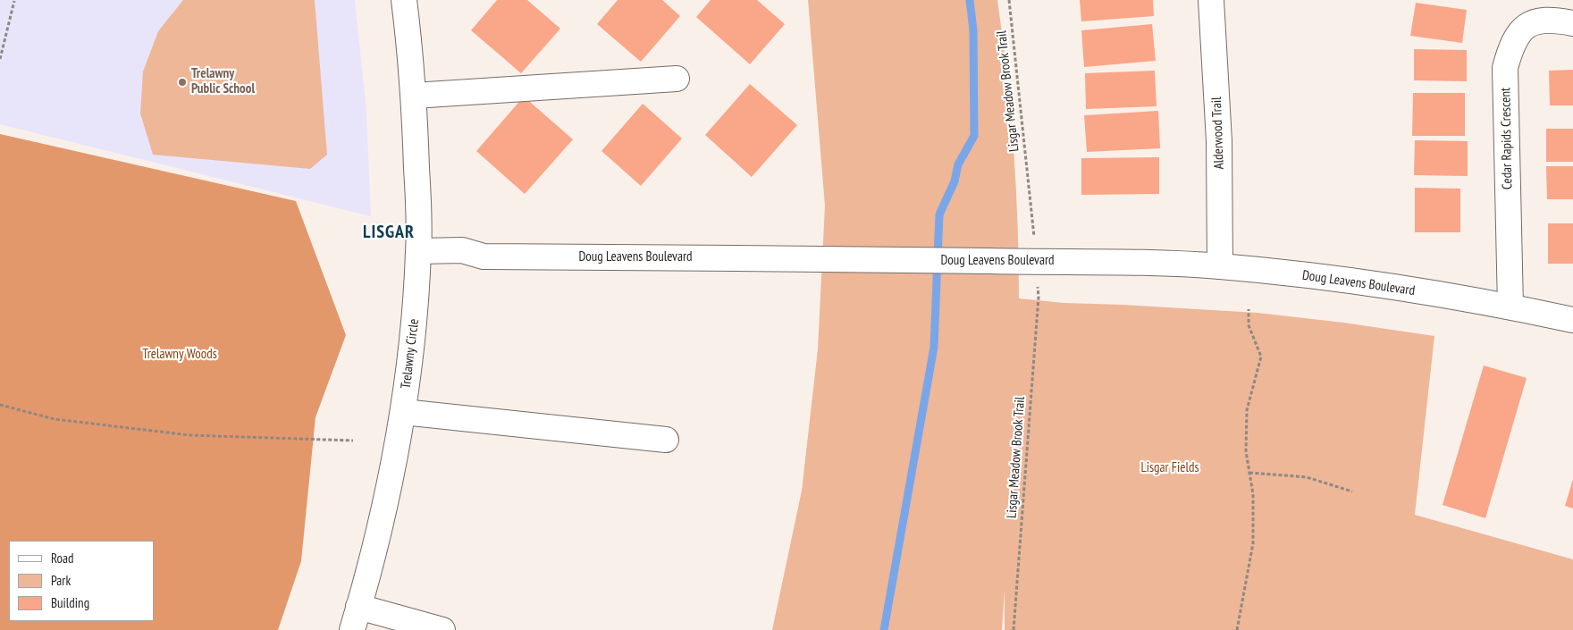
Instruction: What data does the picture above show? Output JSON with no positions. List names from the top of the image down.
{
  "streets": {
    "street": [
      "Alderwood Trail",
      "Cedar Rapids Crescent",
      "Doug Leavens Boulevard",
      "Trelawny Circle"
    ],
    "path": ["Lisgar Meadow Brook Trail"]
  },
  "crossings": [
    ["Alderwood Trail", "Doug Leavens Boulevard"],
    ["Cedar Rapids Crescent", "Doug Leavens Boulevard"],
    ["Doug Leavens Boulevard", "Trelawny Circle"]
  ],
  "districts": ["LISGAR"],
  "parks": ["Trelawny Woods", "Lisgar Fields"],
  "places": ["Trelawny Public School"],
  "legend": ["Road", "Park", "Building"]
}
